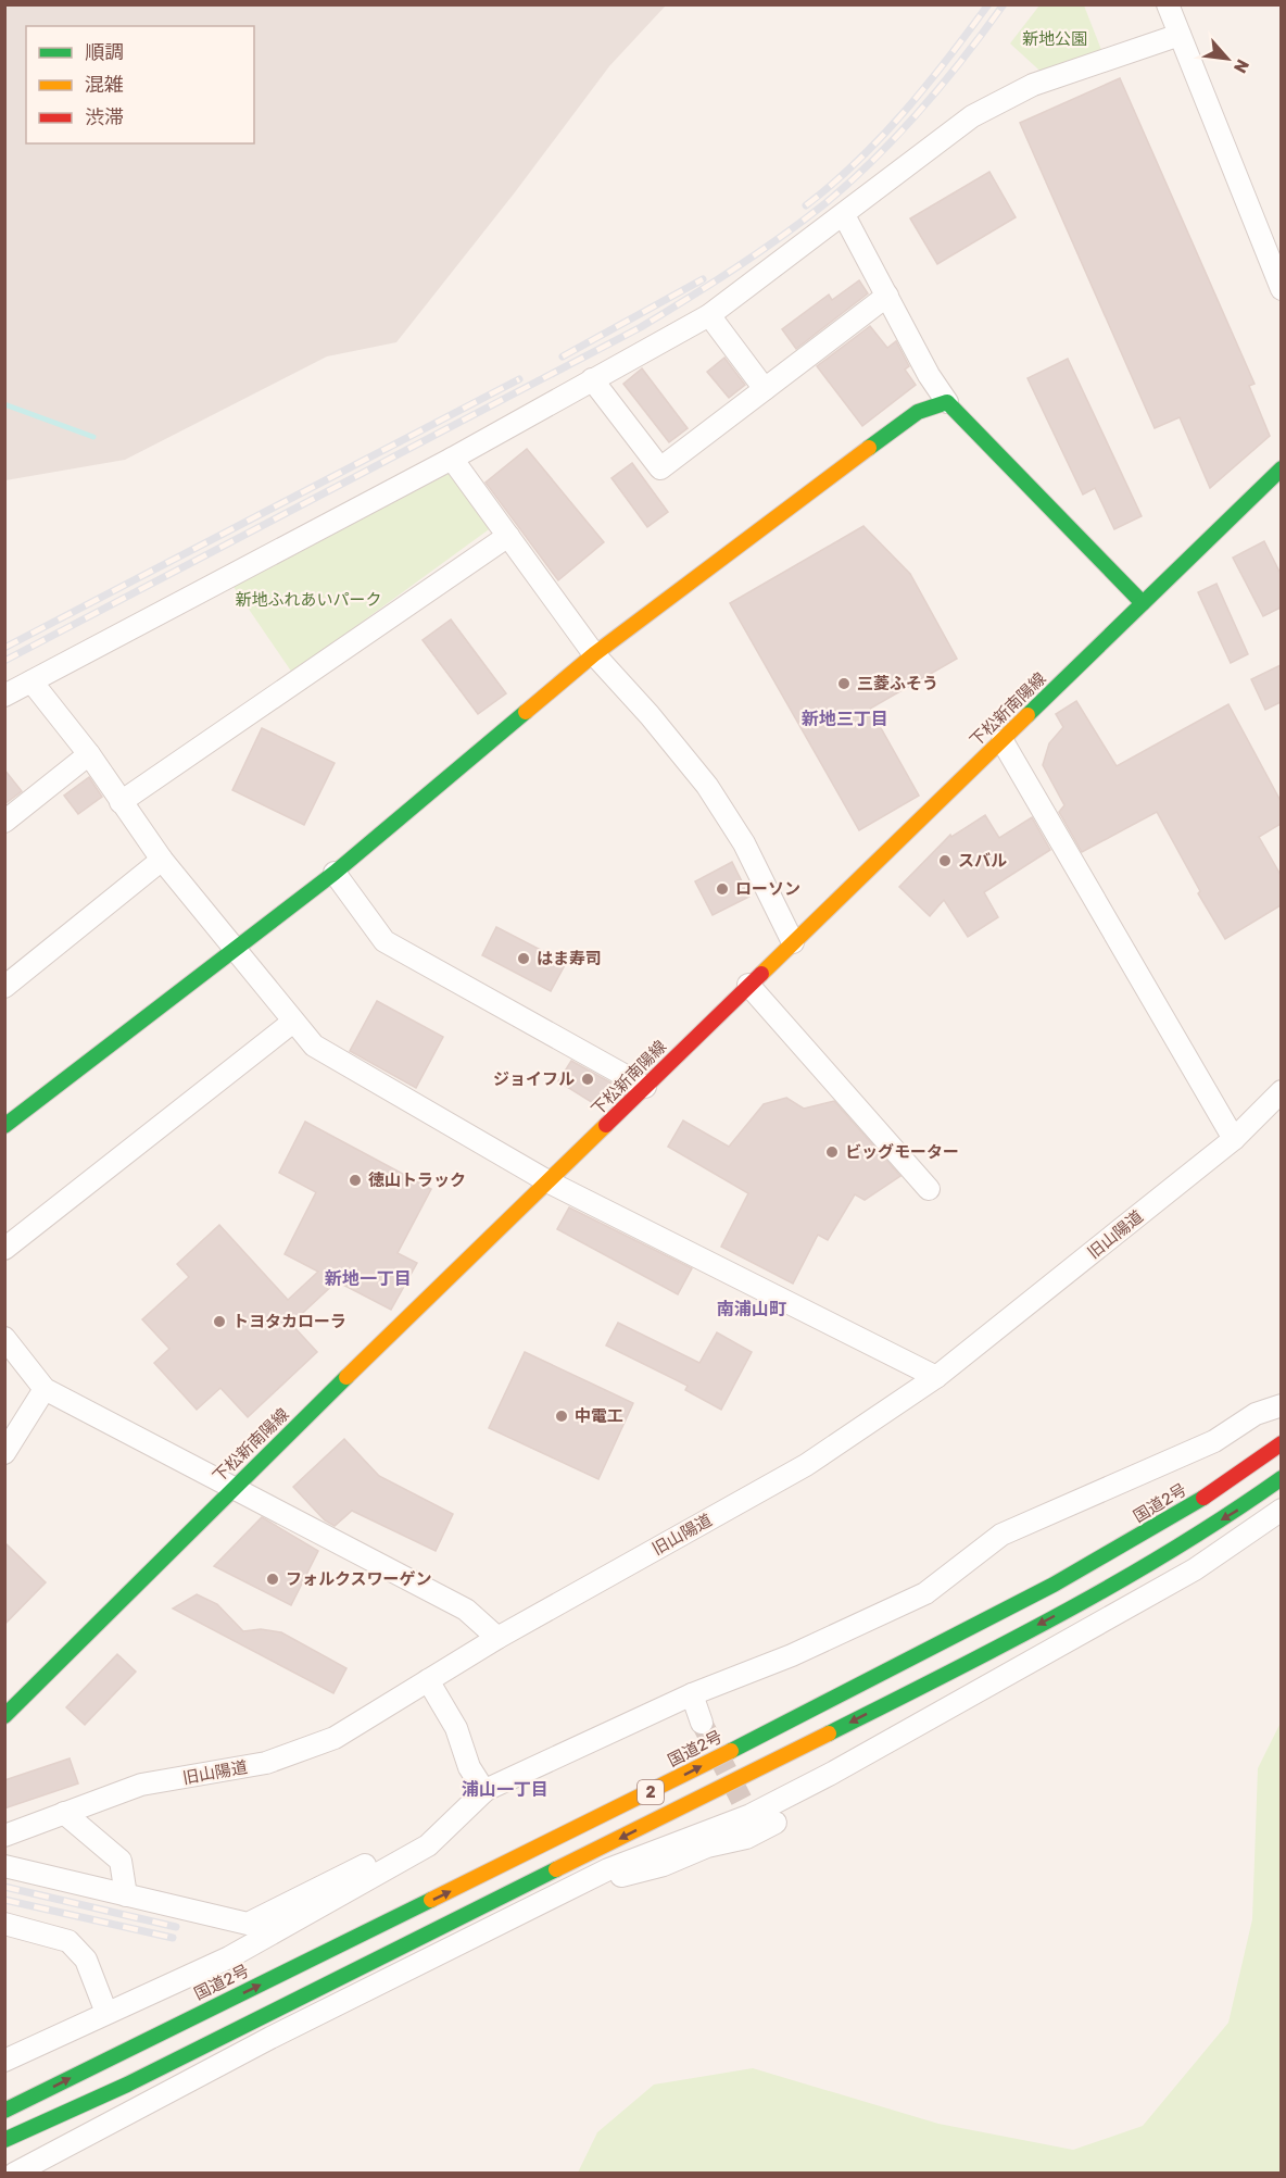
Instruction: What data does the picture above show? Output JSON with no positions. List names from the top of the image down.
{
  "streets": {
    "main road": ["下松新南陽線", "国道2号", "2"],
    "street": ["旧山陽道"]
  },
  "districts": [
    "新地三丁目",
    "新地一丁目",
    "南浦山町",
    "浦山一丁目"
  ],
  "parks": ["新地公園", "新地ふれあいパーク"],
  "places": [
    "三菱ふそう",
    "スバル",
    "ローソン",
    "はま寿司",
    "ジョイフル",
    "ビッグモーター",
    "徳山トラック",
    "トヨタカローラ",
    "中電工",
    "フォルクスワーゲン"
  ],
  "legend": ["順調", "混雑", "渋滞"],
  "north": "bottom right"
}
